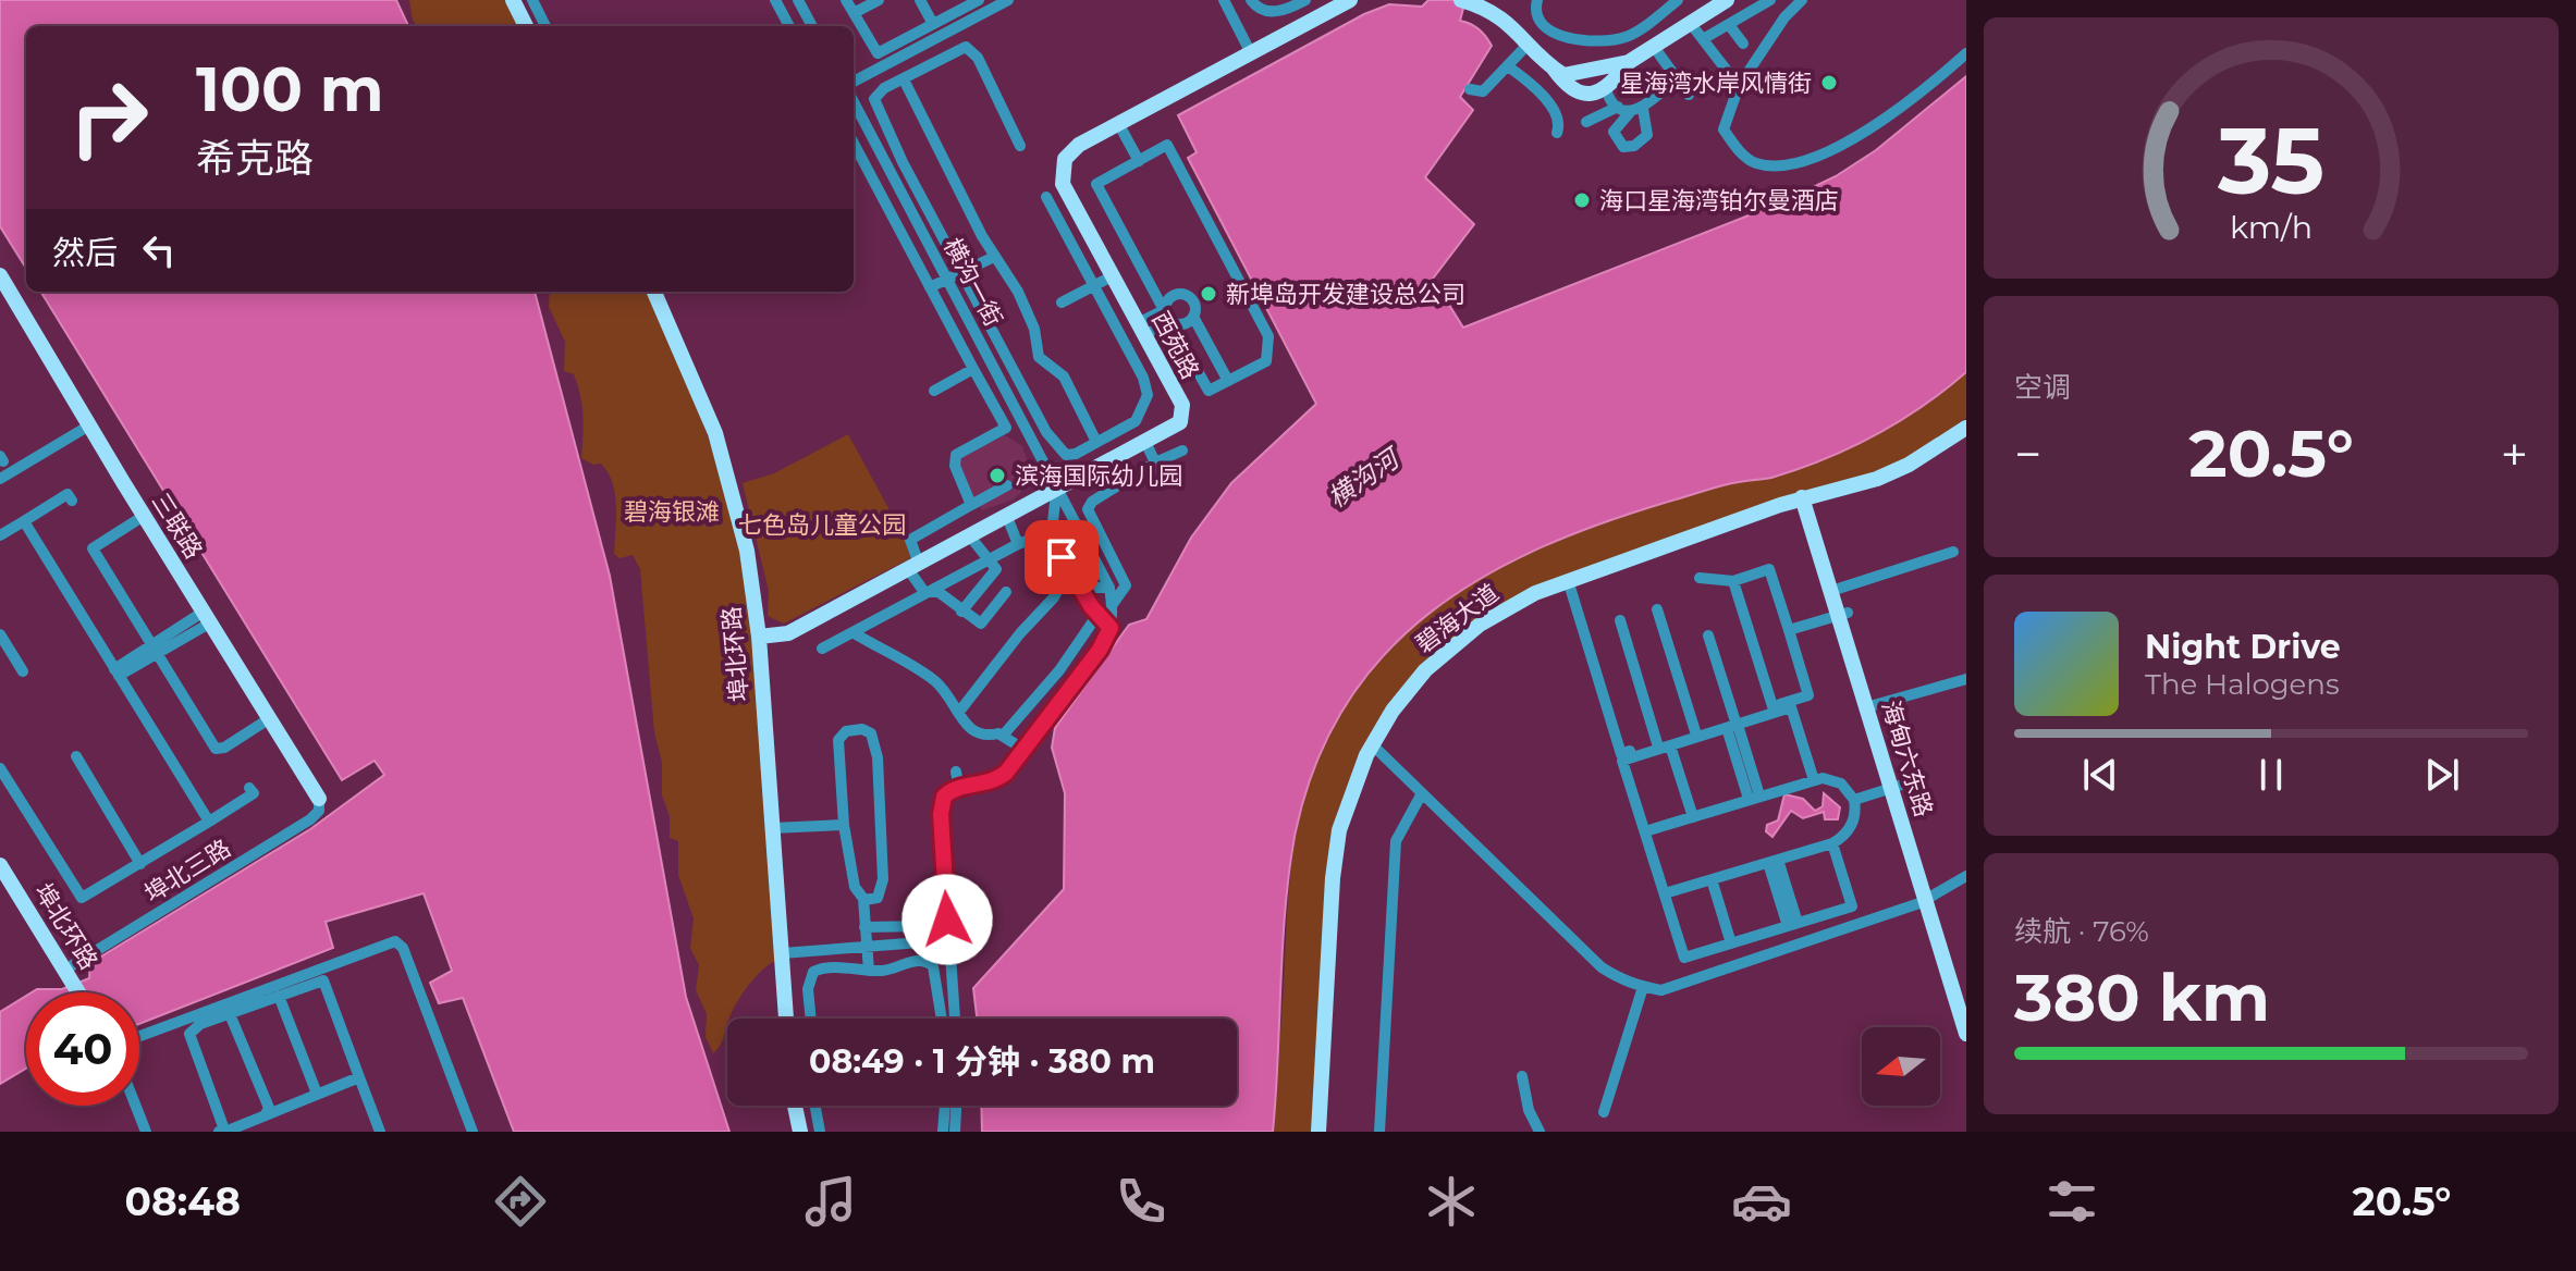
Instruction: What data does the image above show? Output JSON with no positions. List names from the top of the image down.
{
  "streets": {
    "main road": [
      "西苑路",
      "三联路",
      "碧海大道",
      "埠北环路",
      "海甸六东路"
    ],
    "street": ["横沟一街", "埠北三路"]
  },
  "crossings": [
    ["横沟一街", "西苑路"],
    ["西苑路", "埠北环路"],
    ["三联路", "埠北三路"],
    ["碧海大道", "海甸六东路"],
    ["埠北环路", "埠北三路"]
  ],
  "water": ["横沟河"],
  "parks": ["碧海银滩", "七色岛儿童公园"],
  "places": [
    "星海湾水岸风情街",
    "海口星海湾铂尔曼酒店",
    "新埠岛开发建设总公司",
    "滨海国际幼儿园"
  ],
  "north": "left",
  "page": {
    "turn": ["100 m", "希克路"],
    "then": "然后",
    "tile": [
      "空调",
      ["续航 · 76%", "380 km"]
    ],
    "heat": ["−", "20.5°", "+"],
    "song": ["Night Drive", "The Halogens"],
    "limit": "40",
    "trip": "08:49 · 1 分钟 · 380 m",
    "tabs": ["08:48", "20.5°"],
    "gauge": ["35", "km/h"]
  }
}
